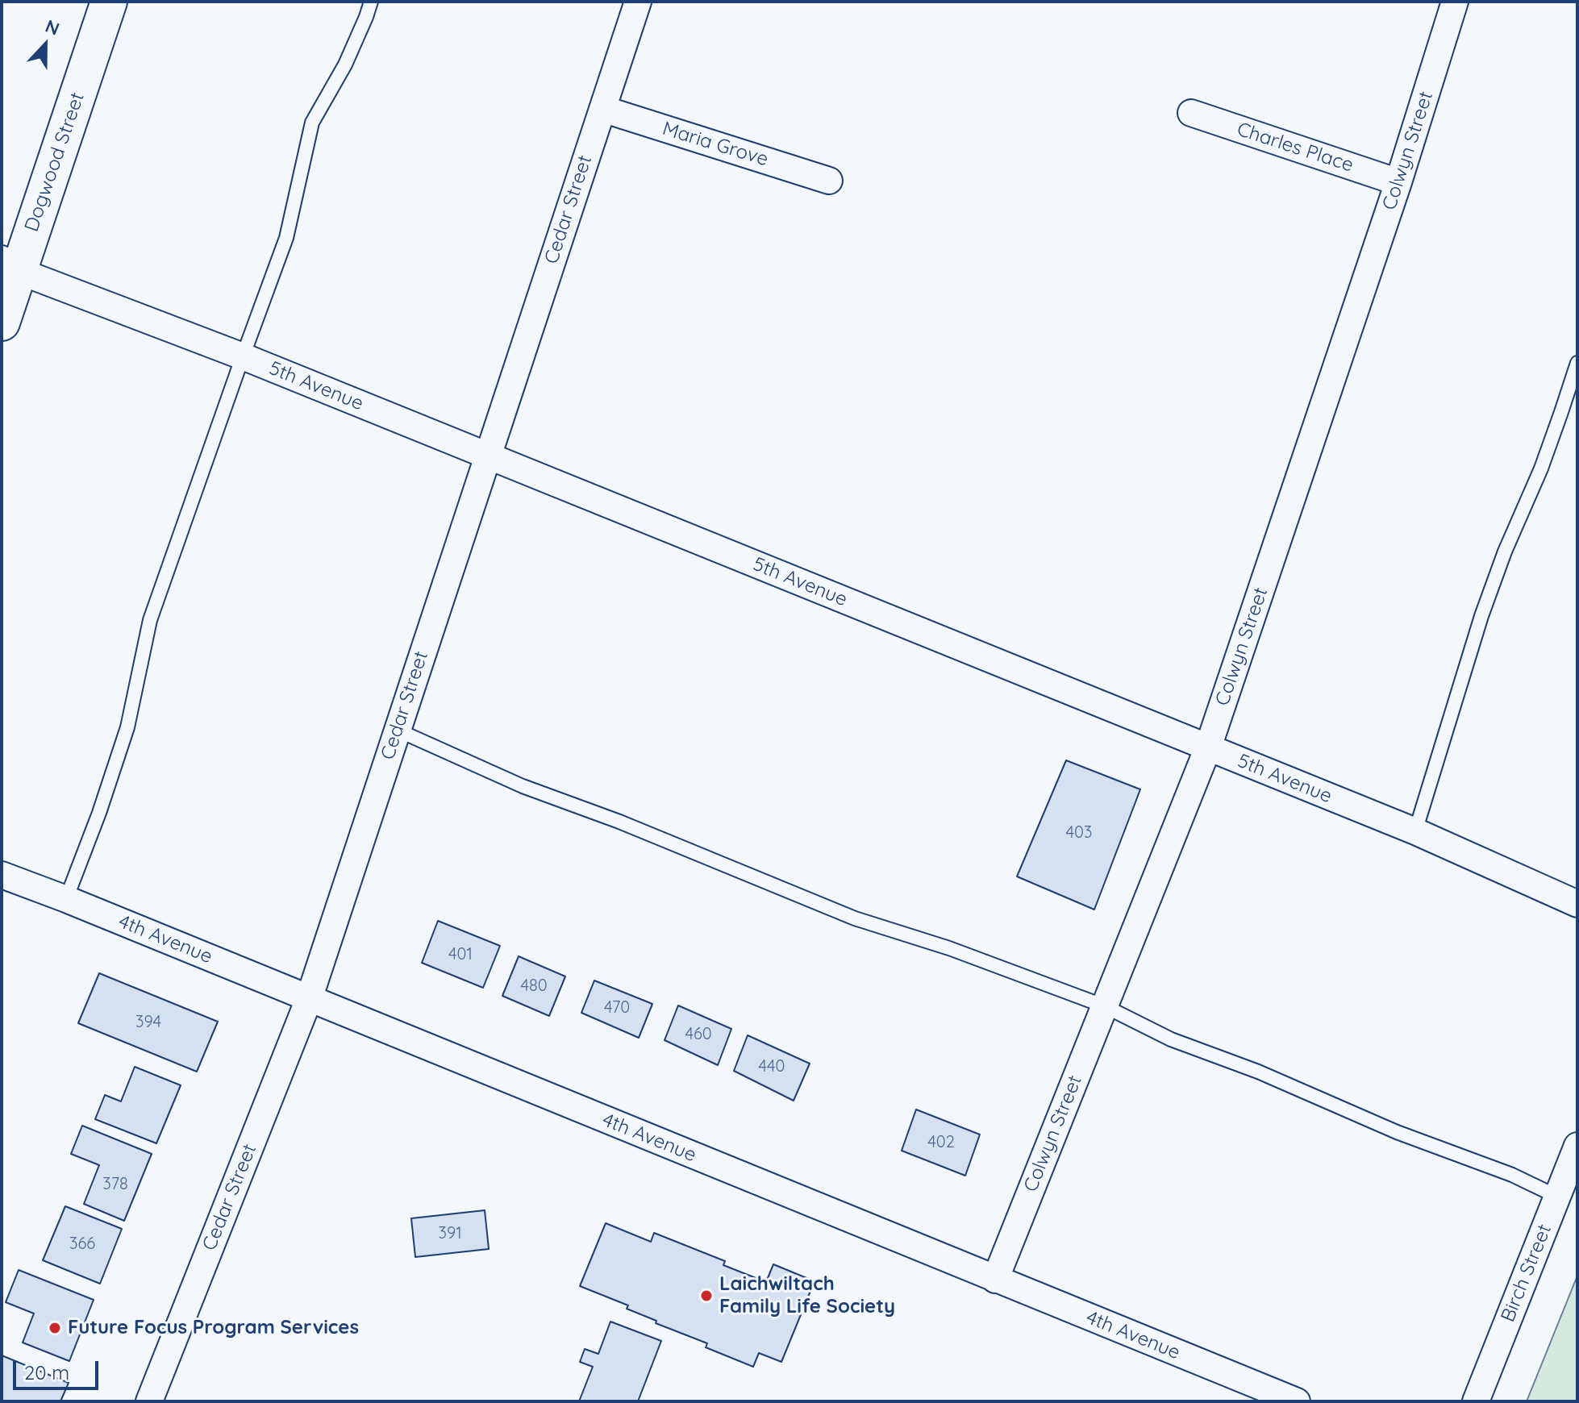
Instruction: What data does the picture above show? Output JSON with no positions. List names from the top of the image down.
{
  "streets": {
    "main road": ["Dogwood Street"],
    "street": [
      "Maria Grove",
      "Charles Place",
      "Colwyn Street",
      "Cedar Street",
      "5th Avenue",
      "4th Avenue",
      "Birch Street"
    ]
  },
  "crossings": [
    ["Maria Grove", "Cedar Street"],
    ["Charles Place", "Colwyn Street"],
    ["Colwyn Street", "5th Avenue"],
    ["Colwyn Street", "4th Avenue"],
    ["Dogwood Street", "5th Avenue"],
    ["Cedar Street", "5th Avenue"],
    ["Cedar Street", "4th Avenue"]
  ],
  "places": ["Laichwiltach Family Life Society", "Future Focus Program Services"],
  "house_numbers": [
    "403",
    "401",
    "480",
    "470",
    "394",
    "460",
    "440",
    "402",
    "378",
    "391",
    "366"
  ],
  "scale_bar": "20 m",
  "north": "top"
}
